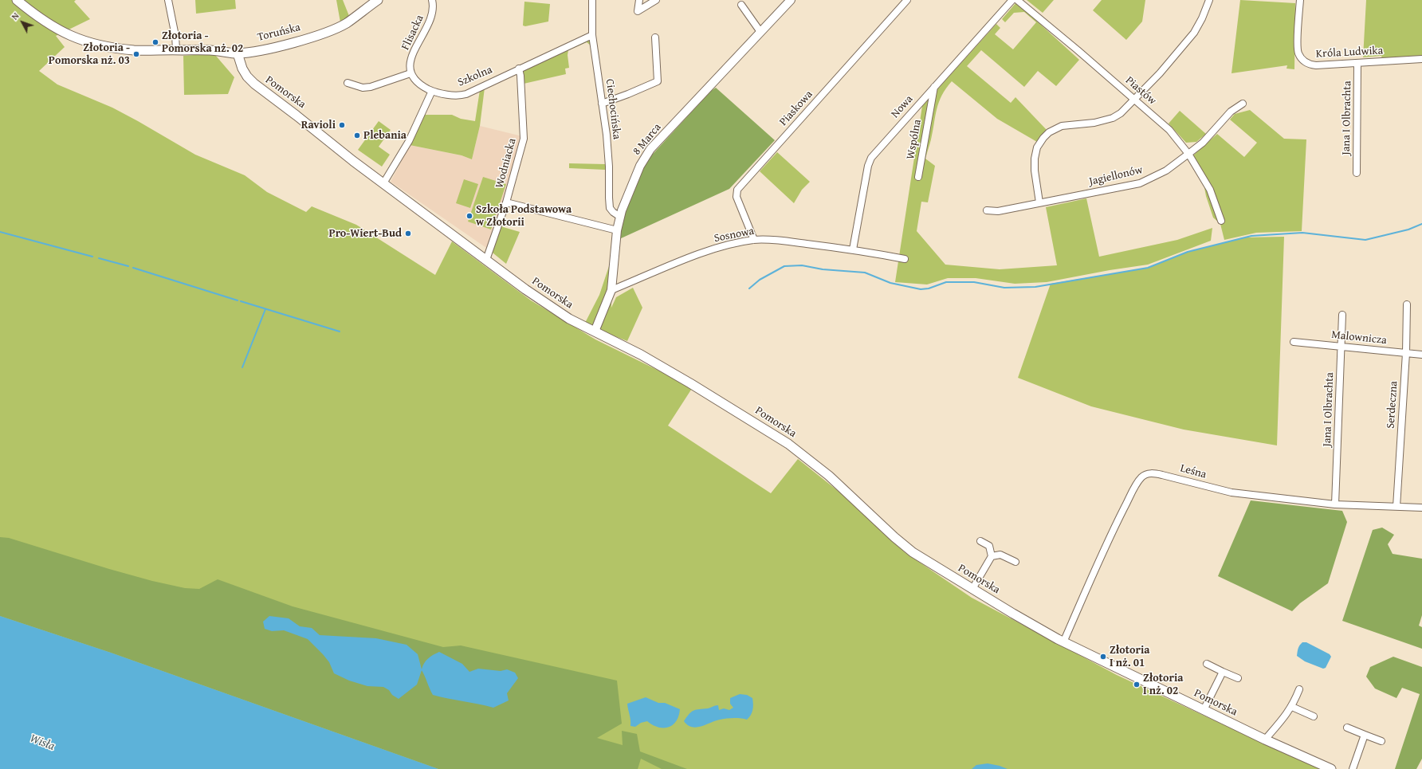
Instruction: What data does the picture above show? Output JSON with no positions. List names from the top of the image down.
{
  "streets": {
    "main road": ["Toruńska", "Pomorska"],
    "street": [
      "Flisacka",
      "Króla Ludwika",
      "Szkolna",
      "Piastów",
      "Nowa",
      "Piaskowa",
      "Ciechocińska",
      "Jana I Olbrachta",
      "8 Marca",
      "Wspólna",
      "Wodniacka",
      "Jagiellonów",
      "Sosnowa",
      "Malownicza",
      "Serdeczna",
      "Leśna"
    ]
  },
  "crossings": [
    ["Toruńska", "Pomorska"],
    ["Flisacka", "Szkolna"],
    ["Króla Ludwika", "Jana I Olbrachta"],
    ["Szkolna", "Ciechocińska"],
    ["Szkolna", "Wodniacka"],
    ["Piastów", "Jagiellonów"],
    ["Pomorska", "8 Marca"],
    ["Pomorska", "Wodniacka"],
    ["Pomorska", "Leśna"],
    ["Nowa", "Wspólna"],
    ["Nowa", "Sosnowa"],
    ["Piaskowa", "Sosnowa"],
    ["Ciechocińska", "8 Marca"],
    ["Jana I Olbrachta", "Malownicza"],
    ["Jana I Olbrachta", "Leśna"],
    ["8 Marca", "Sosnowa"],
    ["Malownicza", "Serdeczna"],
    ["Serdeczna", "Leśna"]
  ],
  "water": ["Wisła"],
  "places": [
    "Złotoria - Pomorska nż. 02",
    "Złotoria - Pomorska nż. 03",
    "Ravioli",
    "Plebania",
    "Szkoła Podstawowa w Złotorii",
    "Pro-Wiert-Bud",
    "Złotoria I nż. 01",
    "Złotoria I nż. 02"
  ],
  "north": "top left"
}
